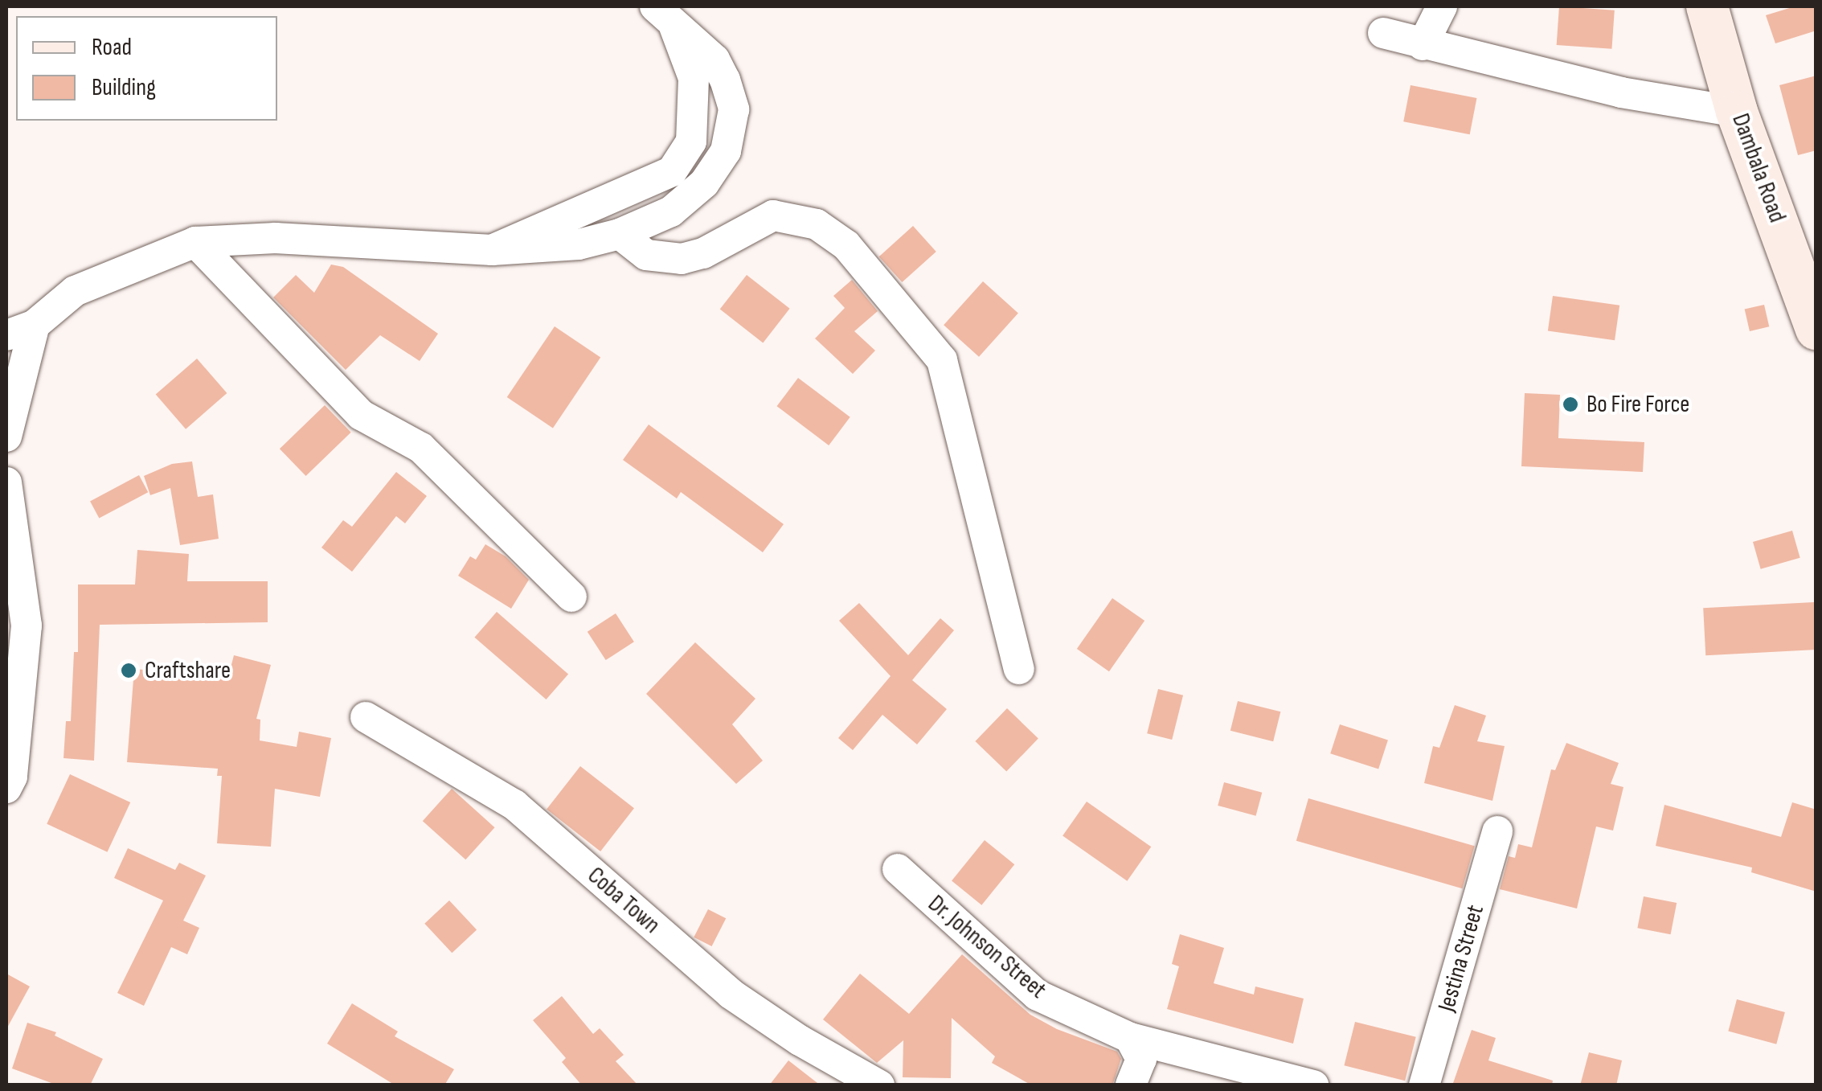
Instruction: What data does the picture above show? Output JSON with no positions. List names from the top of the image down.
{
  "streets": {
    "street": [
      "Dambala Road",
      "Coba Town",
      "Dr. Johnson Street",
      "Jestina Street"
    ]
  },
  "places": ["Bo Fire Force", "Craftshare"],
  "legend": ["Road", "Building"]
}
